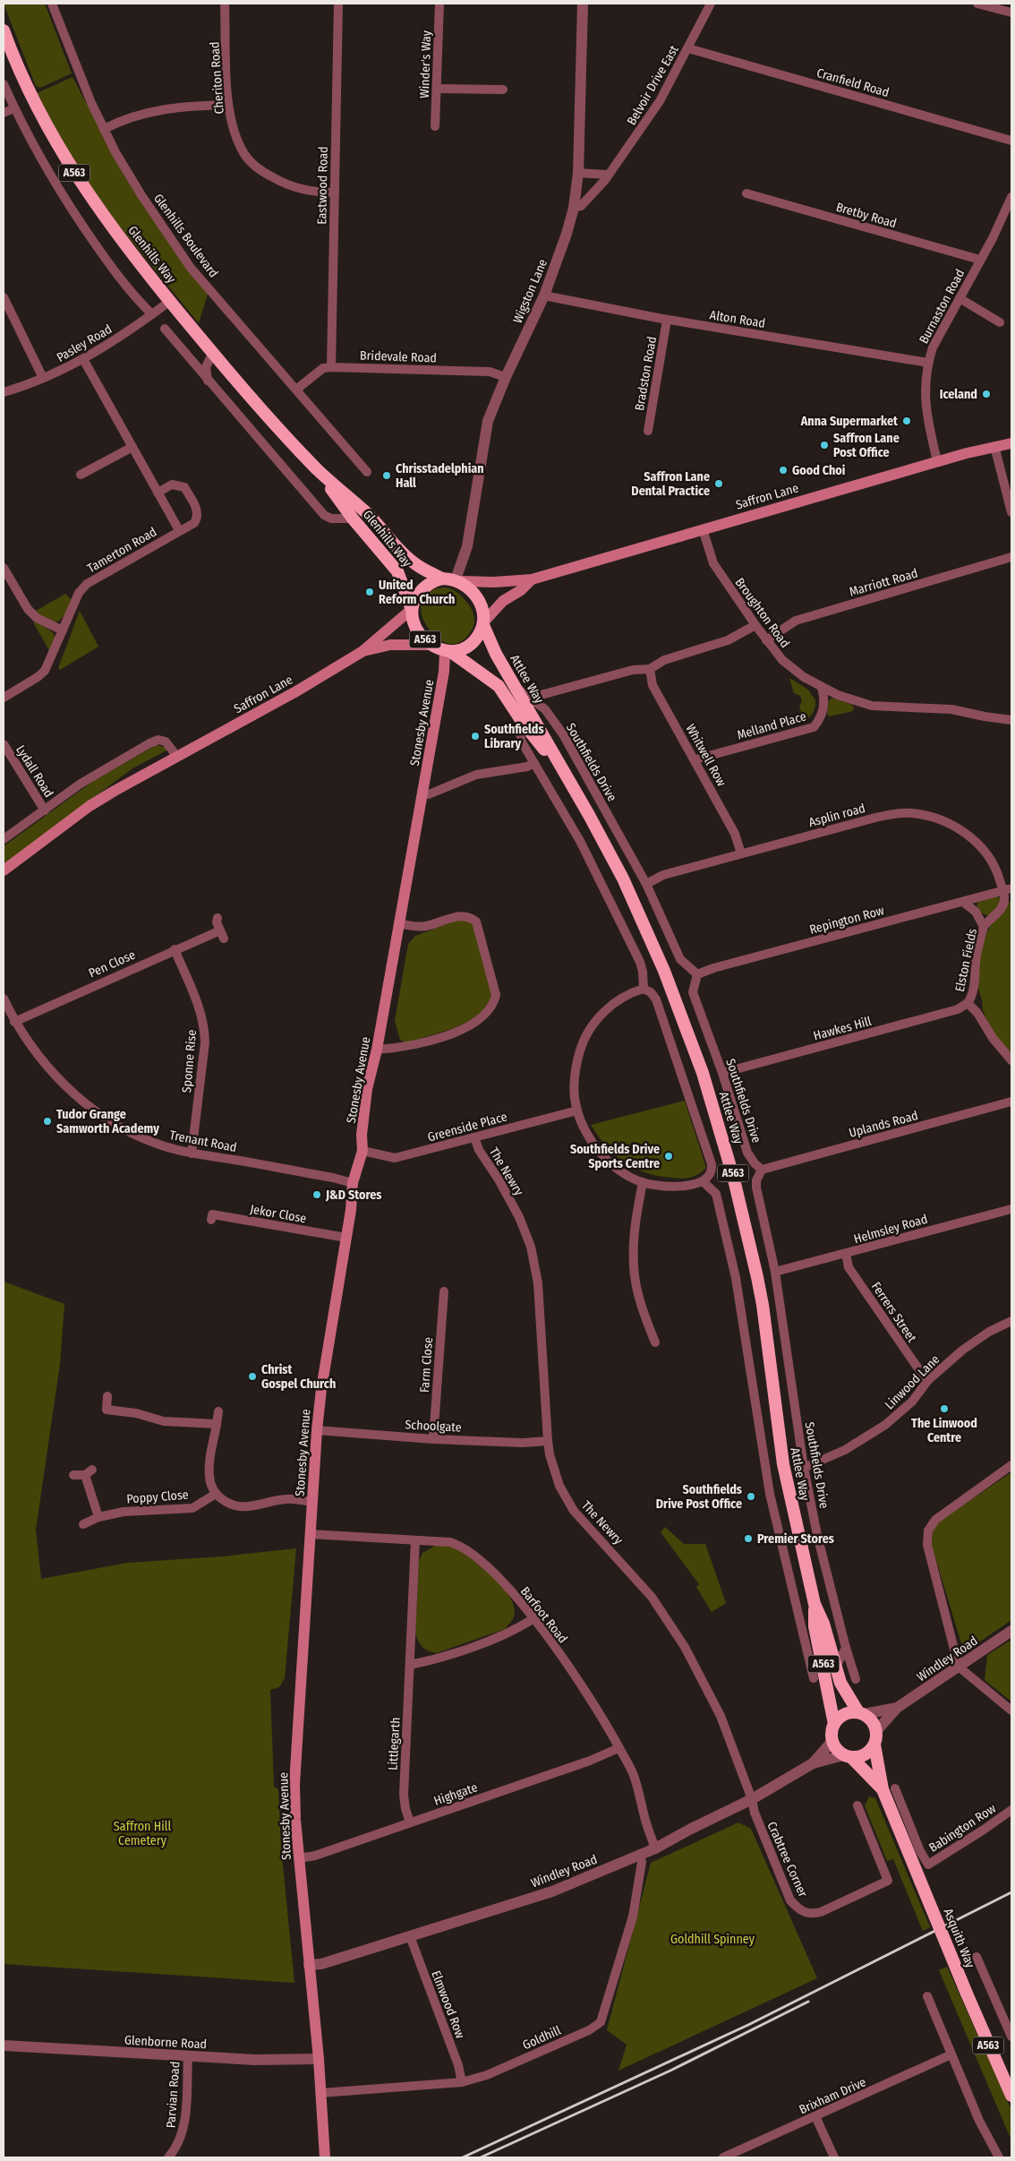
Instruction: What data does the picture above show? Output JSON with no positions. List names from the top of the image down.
{
  "streets": {
    "highway": [
      "A563",
      "Glenhills Way",
      "Attlee Way",
      "Asquith Way"
    ],
    "main road": ["Saffron Lane", "Stonesby Avenue"],
    "street": [
      "Winder's Way",
      "Cheriton Road",
      "Cranfield Road",
      "Belvoir Drive East",
      "Eastwood Road",
      "Bretby Road",
      "Glenhills Boulevard",
      "Wigston Lane",
      "Burnaston Road",
      "Alton Road",
      "Pasley Road",
      "Bridevale Road",
      "Bradston Road",
      "Tamerton Road",
      "Marriott Road",
      "Broughton Road",
      "Melland Place",
      "Whitwell Row",
      "Southfields Drive",
      "Lydall Road",
      "Asplin road",
      "Repington Row",
      "Elston Fields",
      "Pen Close",
      "Hawkes Hill",
      "Sponne Rise",
      "Uplands Road",
      "Greenside Place",
      "Trenant Road",
      "The Newry",
      "Jekor Close",
      "Helmsley Road",
      "Ferrers Street",
      "Farm Close",
      "Linwood Lane",
      "Schoolgate",
      "Poppy Close",
      "Barfoot Road",
      "Windley Road",
      "Littlegarth",
      "Highgate",
      "Babington Row",
      "Crabtree Corner",
      "Elmwood Row",
      "Goldhill",
      "Glenborne Road",
      "Parvian Road",
      "Brixham Drive"
    ]
  },
  "crossings": [
    ["Cheriton Road", "Eastwood Road"],
    ["Cranfield Road", "Belvoir Drive East"],
    ["Belvoir Drive East", "Wigston Lane"],
    ["A563", "Glenhills Way"],
    ["A563", "Wigston Lane"],
    ["A563", "Saffron Lane"],
    ["A563", "Attlee Way"],
    ["A563", "Stonesby Avenue"],
    ["Eastwood Road", "Bridevale Road"],
    ["Bretby Road", "Burnaston Road"],
    ["Glenhills Boulevard", "Bridevale Road"],
    ["Glenhills Way", "Wigston Lane"],
    ["Glenhills Way", "Pasley Road"],
    ["Glenhills Way", "Saffron Lane"],
    ["Glenhills Way", "Attlee Way"],
    ["Glenhills Way", "Stonesby Avenue"],
    ["Wigston Lane", "Alton Road"],
    ["Wigston Lane", "Bridevale Road"],
    ["Wigston Lane", "Saffron Lane"],
    ["Wigston Lane", "Attlee Way"],
    ["Wigston Lane", "Stonesby Avenue"],
    ["Burnaston Road", "Alton Road"],
    ["Burnaston Road", "Saffron Lane"],
    ["Alton Road", "Bradston Road"],
    ["Saffron Lane", "Broughton Road"],
    ["Saffron Lane", "Attlee Way"],
    ["Saffron Lane", "Stonesby Avenue"],
    ["Marriott Road", "Broughton Road"],
    ["Broughton Road", "Melland Place"],
    ["Attlee Way", "Stonesby Avenue"],
    ["Attlee Way", "Southfields Drive"],
    ["Attlee Way", "Windley Road"],
    ["Attlee Way", "Asquith Way"],
    ["Stonesby Avenue", "Greenside Place"],
    ["Stonesby Avenue", "Trenant Road"],
    ["Stonesby Avenue", "Jekor Close"],
    ["Stonesby Avenue", "Schoolgate"],
    ["Stonesby Avenue", "Barfoot Road"],
    ["Stonesby Avenue", "Windley Road"],
    ["Stonesby Avenue", "Highgate"],
    ["Stonesby Avenue", "Goldhill"],
    ["Stonesby Avenue", "Glenborne Road"],
    ["Melland Place", "Whitwell Row"],
    ["Whitwell Row", "Asplin road"],
    ["Southfields Drive", "Asplin road"],
    ["Southfields Drive", "Repington Row"],
    ["Southfields Drive", "Hawkes Hill"],
    ["Southfields Drive", "Uplands Road"],
    ["Southfields Drive", "Helmsley Road"],
    ["Southfields Drive", "Linwood Lane"],
    ["Asplin road", "Repington Row"],
    ["Asplin road", "Elston Fields"],
    ["Repington Row", "Elston Fields"],
    ["Elston Fields", "Hawkes Hill"],
    ["Pen Close", "Sponne Rise"],
    ["Pen Close", "Trenant Road"],
    ["Sponne Rise", "Trenant Road"],
    ["Greenside Place", "The Newry"],
    ["The Newry", "Schoolgate"],
    ["The Newry", "Windley Road"],
    ["The Newry", "Crabtree Corner"],
    ["Helmsley Road", "Ferrers Street"],
    ["Ferrers Street", "Linwood Lane"],
    ["Farm Close", "Schoolgate"],
    ["Barfoot Road", "Windley Road"],
    ["Barfoot Road", "Littlegarth"],
    ["Barfoot Road", "Highgate"],
    ["Windley Road", "Crabtree Corner"],
    ["Windley Road", "Asquith Way"],
    ["Windley Road", "Elmwood Row"],
    ["Windley Road", "Goldhill"],
    ["Littlegarth", "Highgate"],
    ["Elmwood Row", "Goldhill"],
    ["Glenborne Road", "Parvian Road"]
  ],
  "parks": ["Saffron Hill Cemetery", "Goldhill Spinney"],
  "places": [
    "Iceland",
    "Anna Supermarket",
    "Saffron Lane Post Office",
    "Good Choi",
    "Chrisstadelphian Hall",
    "Saffron Lane Dental Practice",
    "United Reform Church",
    "Southfields Library",
    "Tudor Grange Samworth Academy",
    "Southfields Drive Sports Centre",
    "J&D Stores",
    "Christ Gospel Church",
    "The Linwood Centre",
    "Southfields Drive Post Office",
    "Premier Stores"
  ]
}
